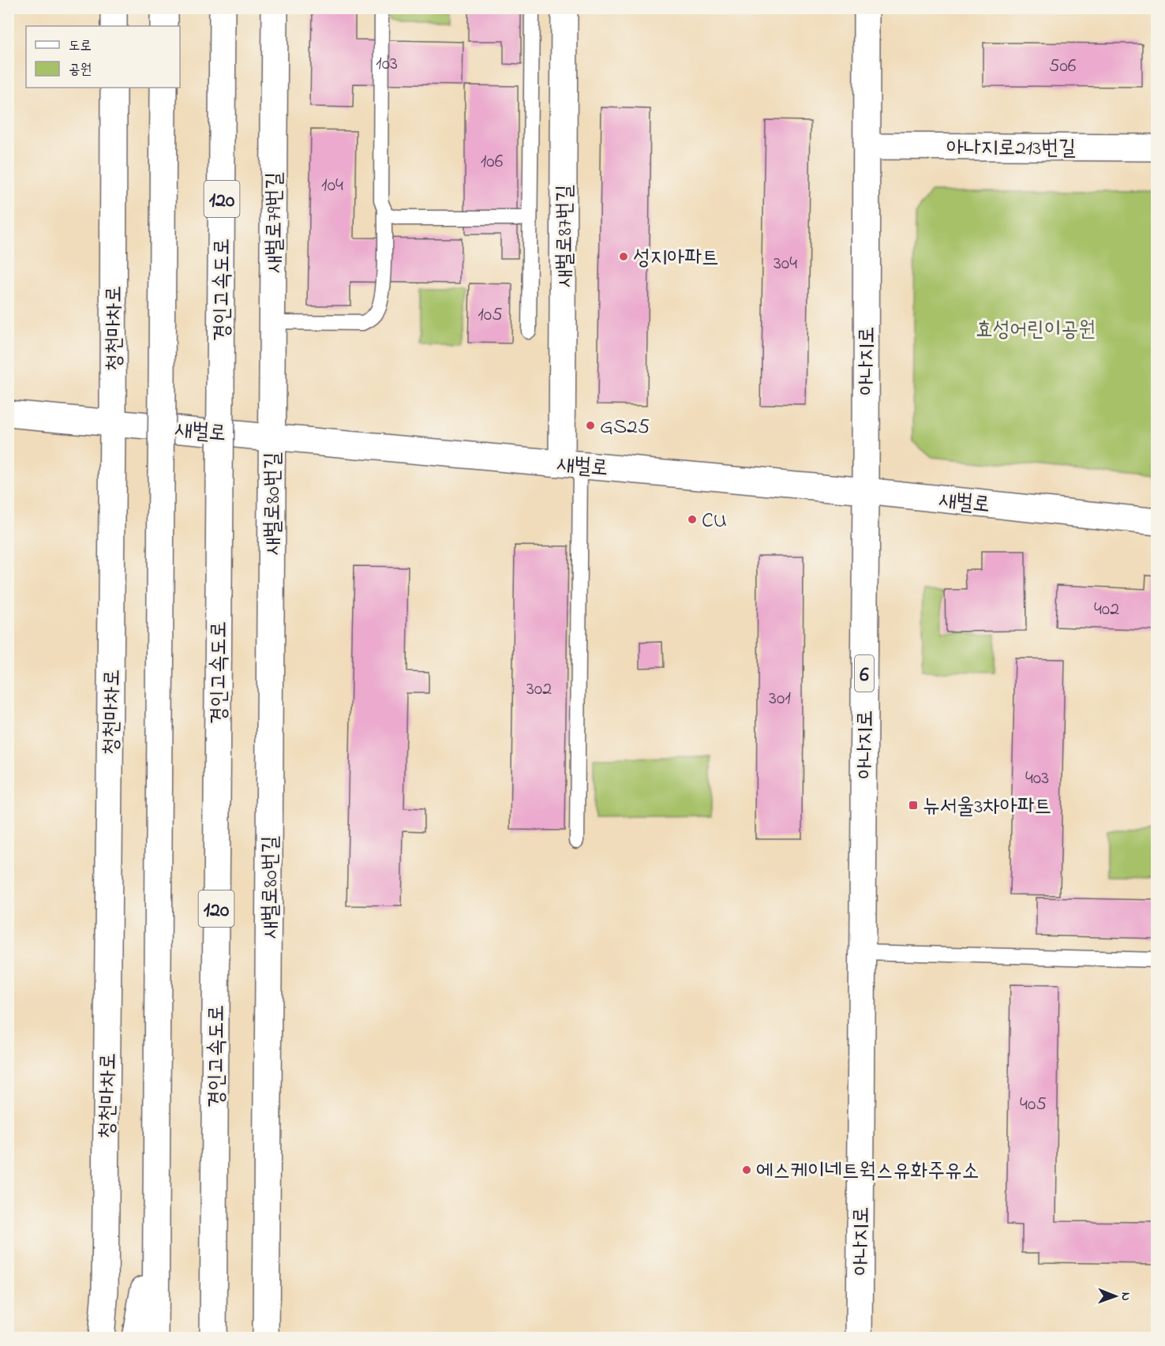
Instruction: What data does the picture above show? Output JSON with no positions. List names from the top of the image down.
{
  "streets": {
    "main road": [
      "아나지로213번길",
      "120",
      "새벌로79번길",
      "새벌로87번길",
      "경인고속도로",
      "청천마차로",
      "아나지로",
      "새벌로",
      "새벌로80번길",
      "6"
    ]
  },
  "crossings": [
    ["아나지로213번길", "아나지로"],
    ["새벌로79번길", "새벌로"],
    ["새벌로79번길", "새벌로80번길"],
    ["새벌로87번길", "새벌로"],
    ["청천마차로", "새벌로"],
    ["아나지로", "새벌로"],
    ["새벌로", "새벌로80번길"]
  ],
  "parks": ["효성어린이공원"],
  "places": {
    "other": [
      "성지아파트",
      "GS25",
      "CU",
      "에스케이네트웍스유화주유소"
    ],
    "transit": ["뉴서울3차아파트"]
  },
  "house_numbers": [
    "103",
    "506",
    "106",
    "104",
    "304",
    "105",
    "402",
    "302",
    "301",
    "403",
    "405"
  ],
  "legend": ["도로", "공원"],
  "north": "right"
}
